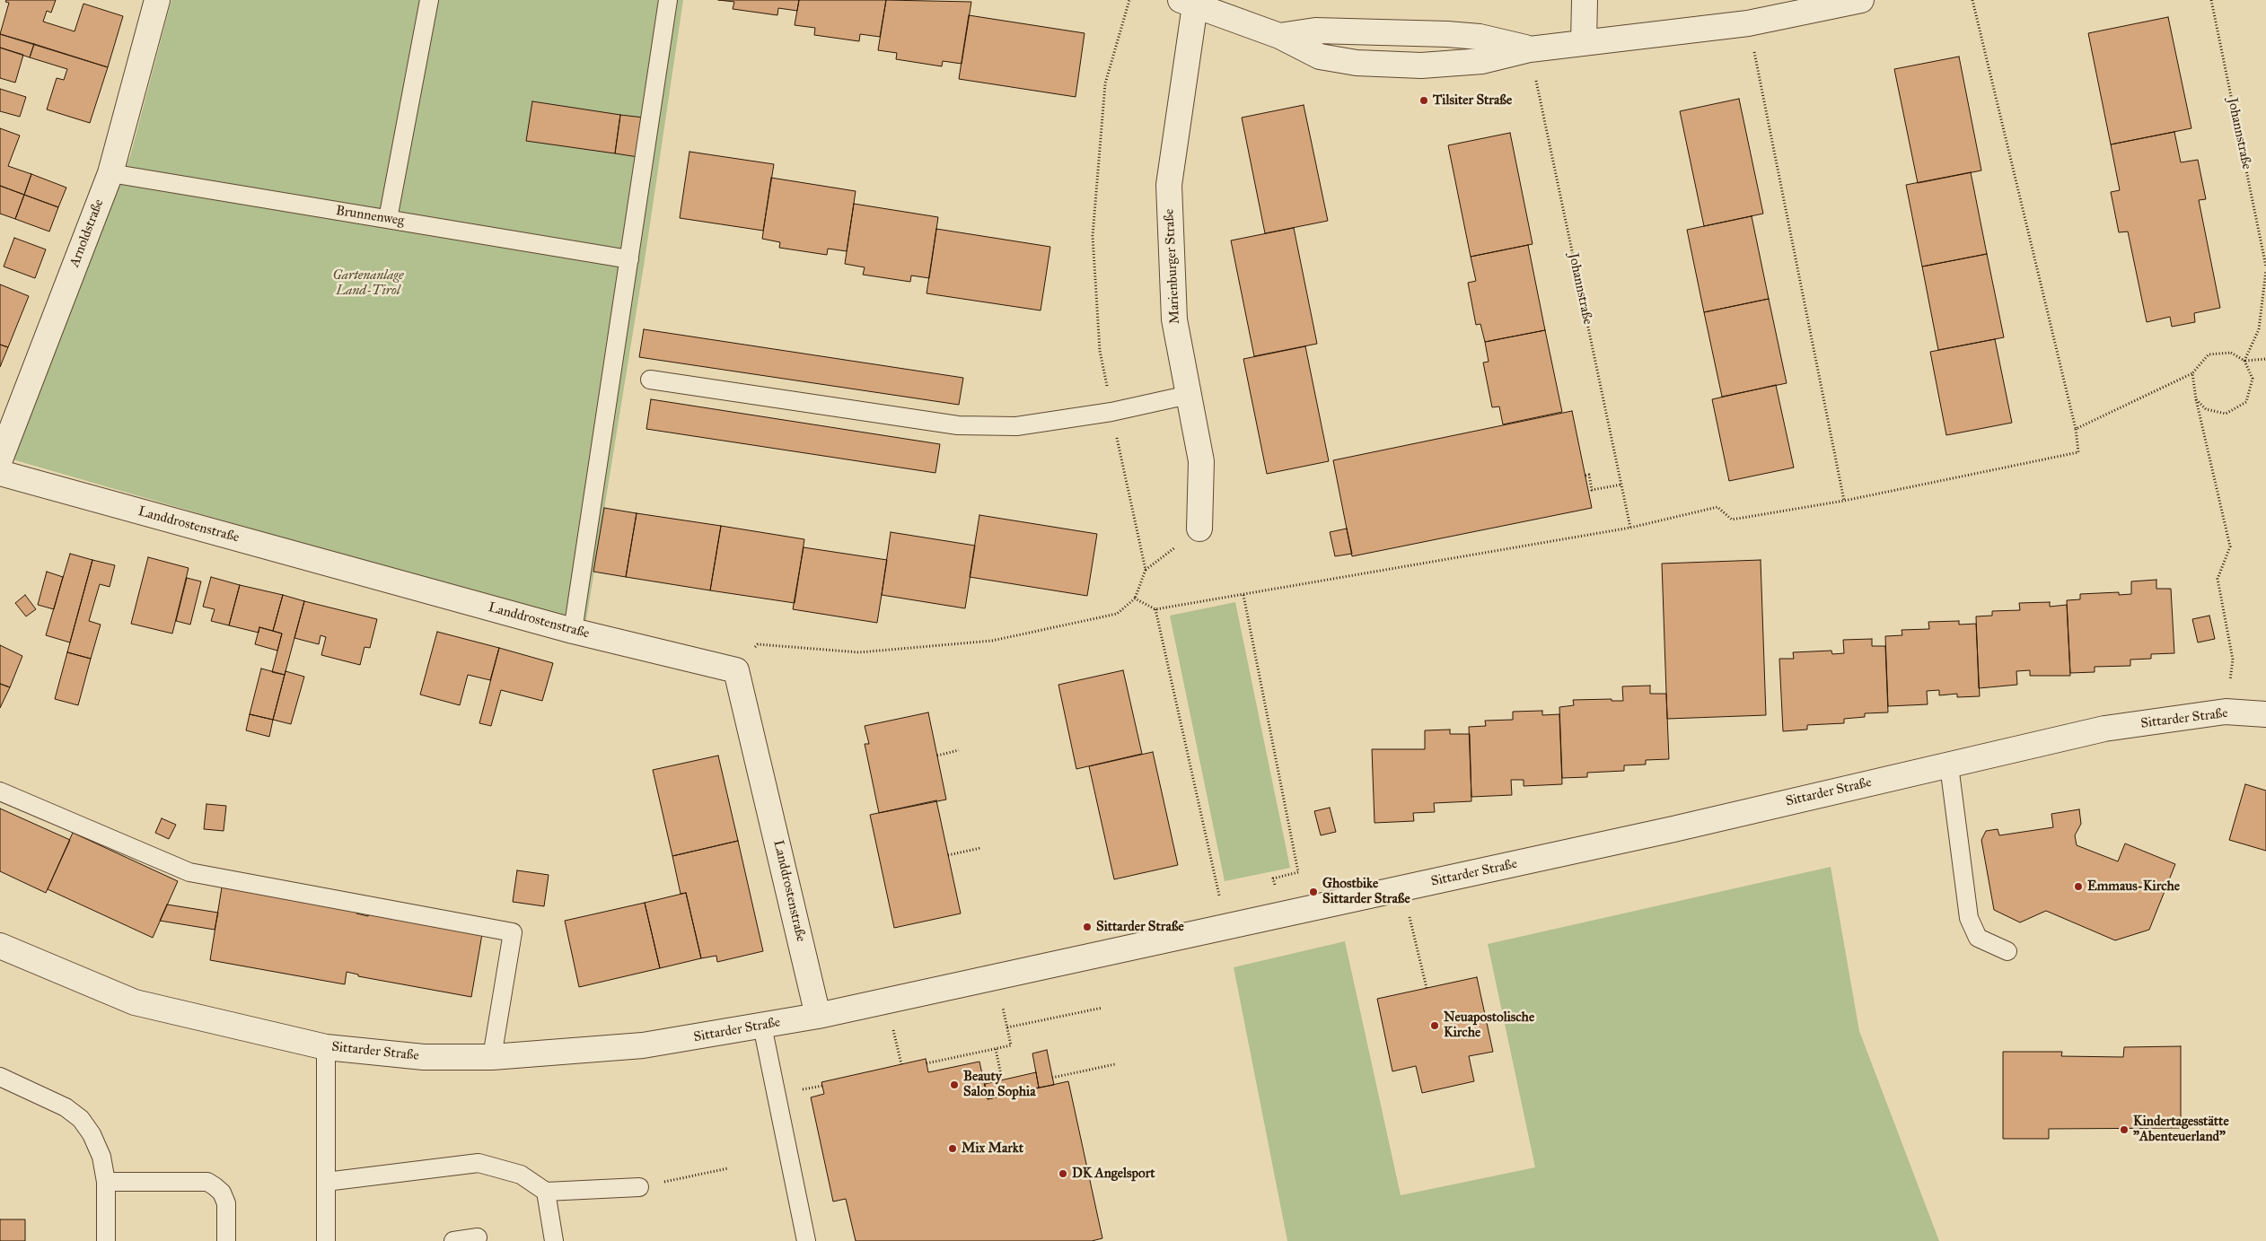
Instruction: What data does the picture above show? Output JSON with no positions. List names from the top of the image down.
{
  "streets": {
    "street": [
      "Arnoldstraße",
      "Marienburger Straße",
      "Landdrostenstraße",
      "Sittarder Straße"
    ],
    "lane": ["Brunnenweg"],
    "path": ["Johannstraße"]
  },
  "crossings": [
    ["Brunnenweg", "Arnoldstraße"],
    ["Landdrostenstraße", "Sittarder Straße"]
  ],
  "parks": ["Gartenanlage Land-Tirol"],
  "places": [
    "Tilsiter Straße",
    "Emmaus-Kirche",
    "Ghostbike Sittarder Straße",
    "Sittarder Straße",
    "Neuapostolische Kirche",
    "Beauty Salon Sophia",
    "Kindertagesstätte \"Abenteuerland\"",
    "Mix Markt",
    "DK Angelsport"
  ]
}
